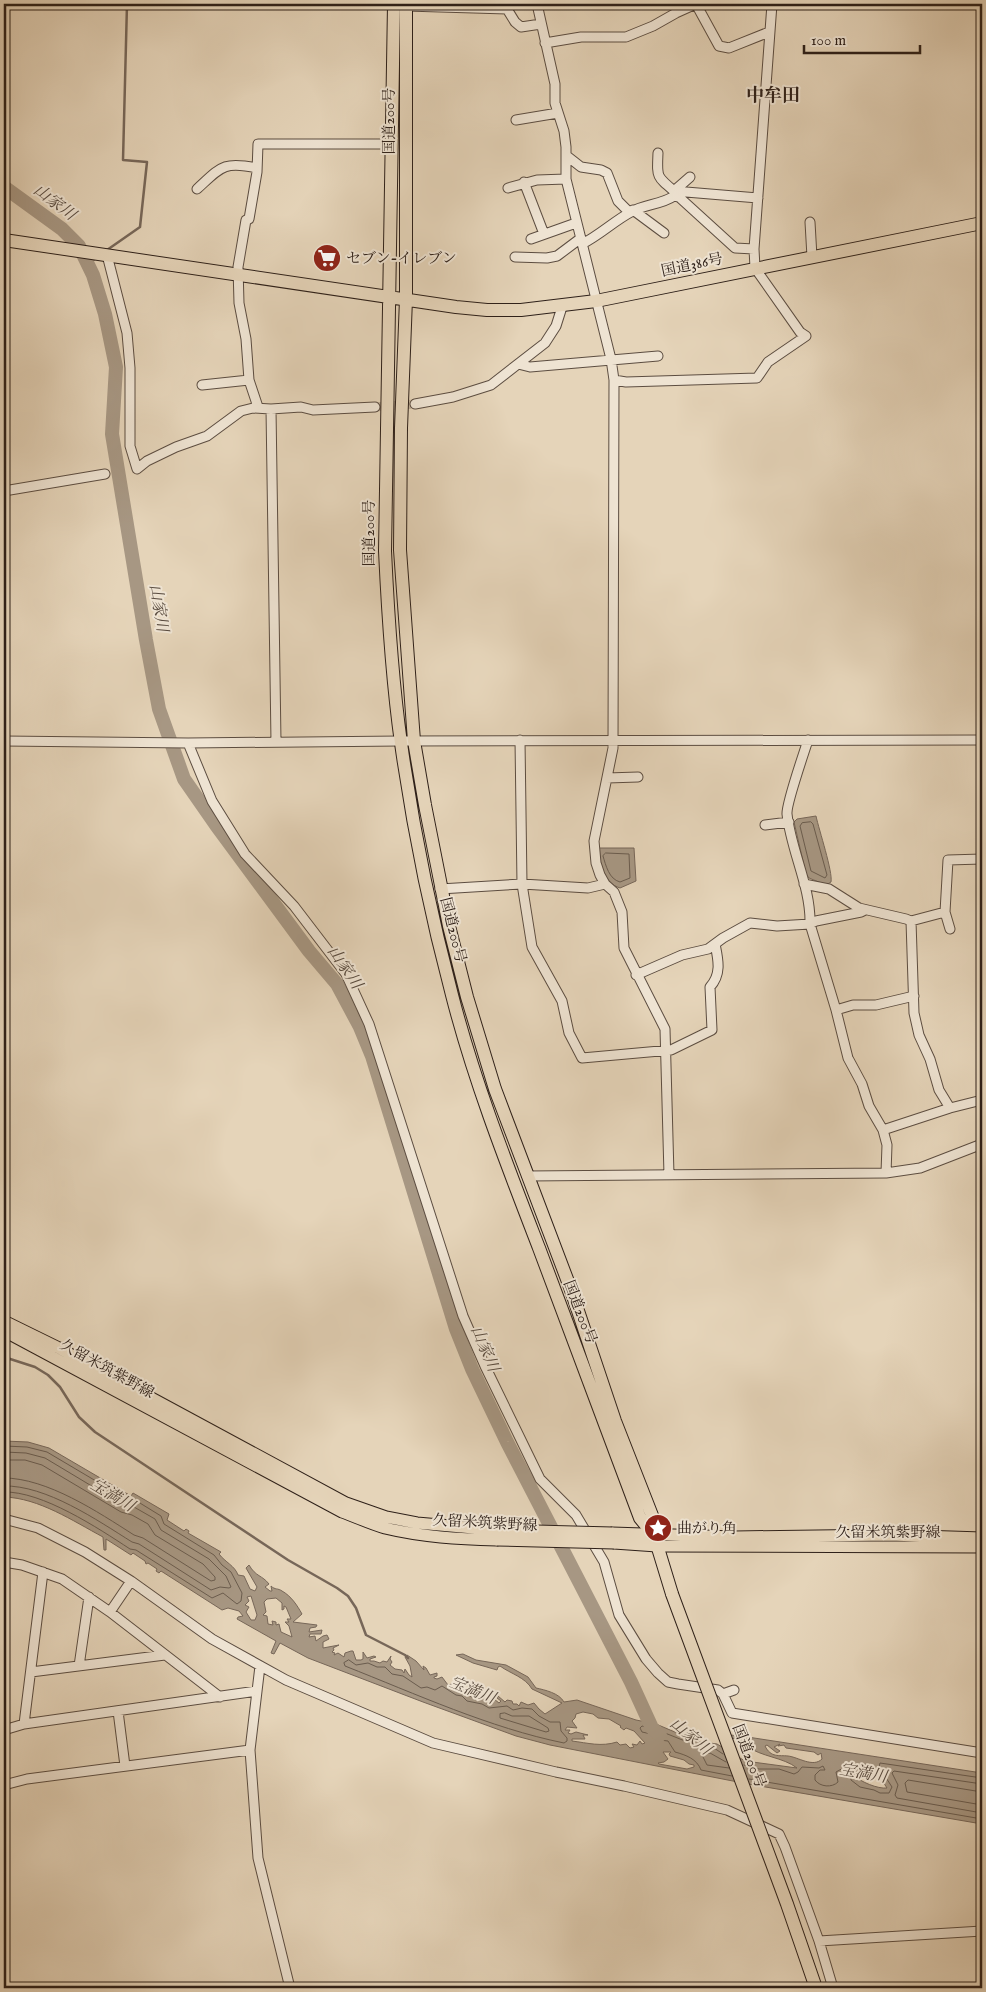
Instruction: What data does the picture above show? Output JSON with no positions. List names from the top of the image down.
{
  "streets": {
    "highway": ["国道200号", "国道386号"],
    "main road": ["久留米筑紫野線"]
  },
  "crossings": [
    ["国道200号", "国道386号"],
    ["国道200号", "久留米筑紫野線"]
  ],
  "districts": ["中牟田"],
  "water": ["山家川", "宝満川"],
  "places": {
    "supermarket": ["セブン-イレブン"],
    "place": ["曲がり角"]
  },
  "scale_bar": "100 m"
}
